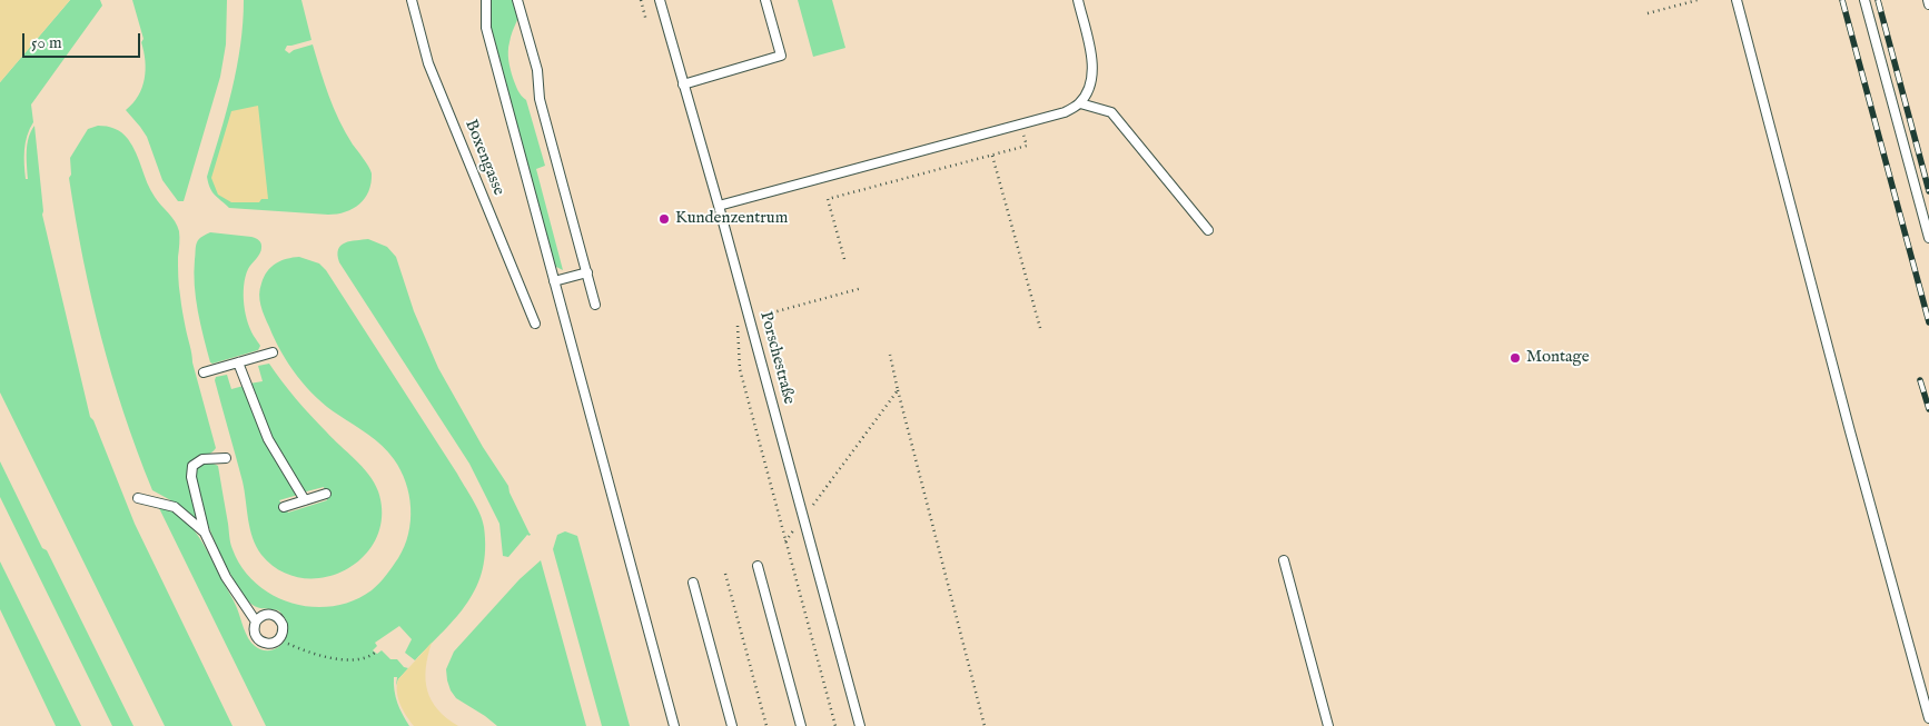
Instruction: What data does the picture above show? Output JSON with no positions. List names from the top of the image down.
{
  "streets": {
    "lane": ["Boxengasse", "Porschestraße"]
  },
  "places": ["Kundenzentrum", "Montage"],
  "scale_bar": "50 m"
}
